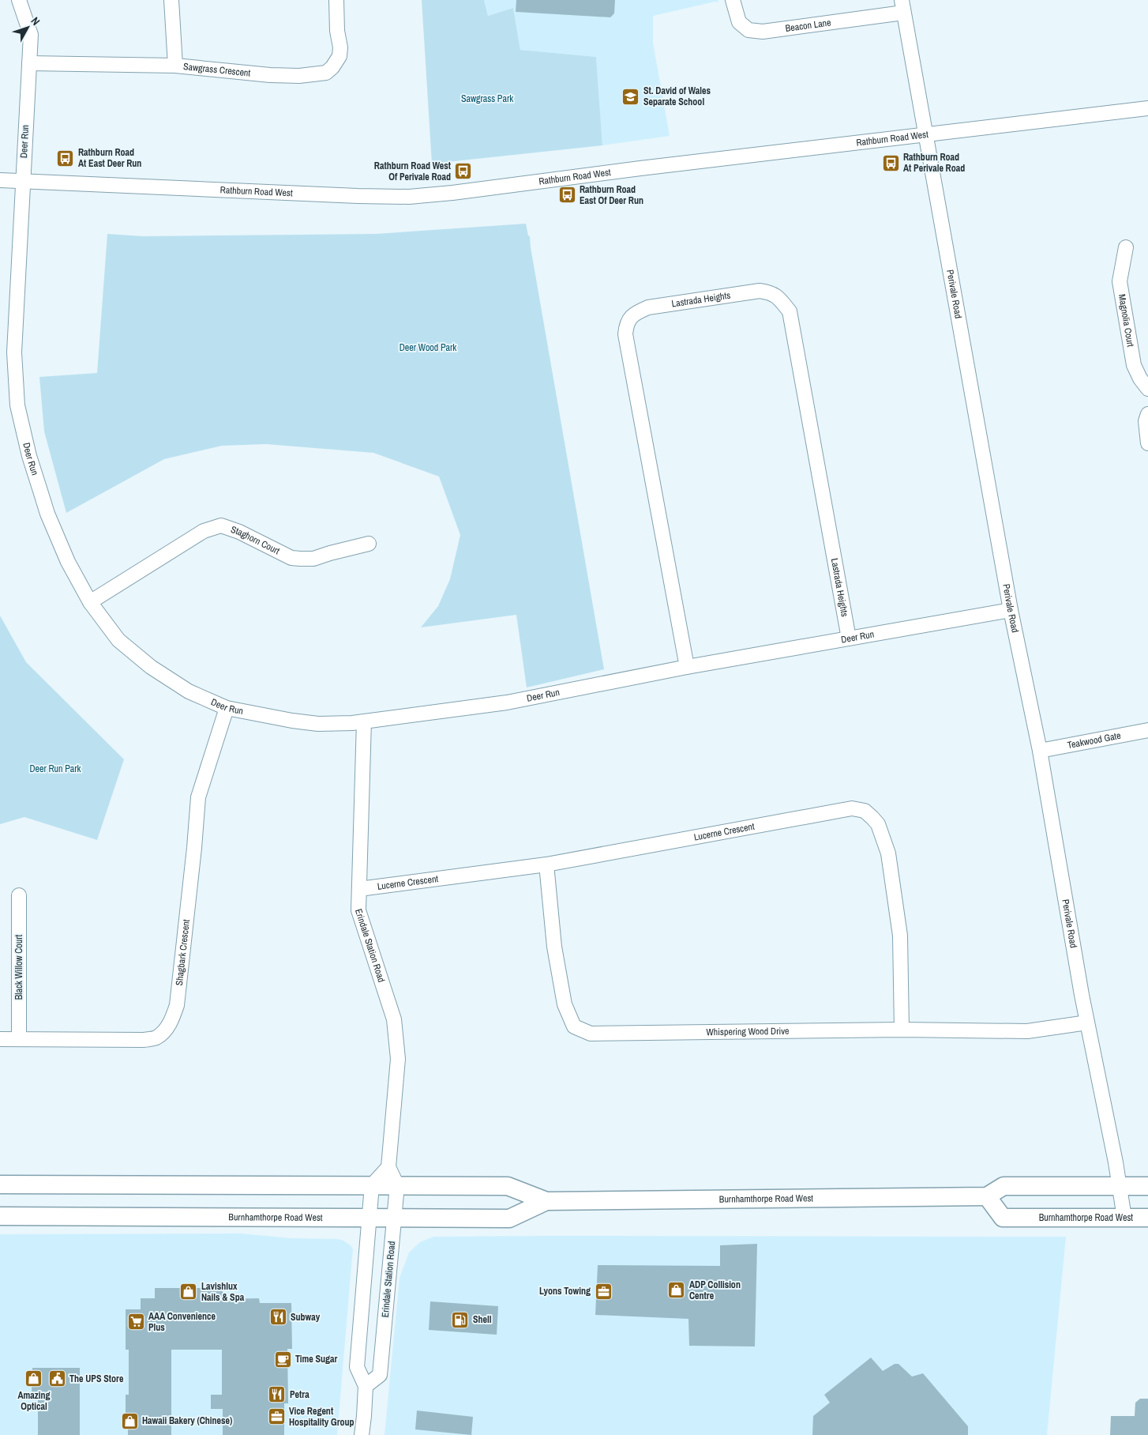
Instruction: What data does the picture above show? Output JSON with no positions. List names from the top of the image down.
{
  "streets": {
    "main road": ["Burnhamthorpe Road West"],
    "street": [
      "Beacon Lane",
      "Sawgrass Crescent",
      "Rathburn Road West",
      "Deer Run",
      "Perivale Road",
      "Lastrada Heights",
      "Magnolia Court",
      "Staghorn Court",
      "Teakwood Gate",
      "Lucerne Crescent",
      "Erindale Station Road",
      "Shagbark Crescent",
      "Black Willow Court",
      "Whispering Wood Drive"
    ]
  },
  "crossings": [
    ["Beacon Lane", "Perivale Road"],
    ["Sawgrass Crescent", "Deer Run"],
    ["Rathburn Road West", "Deer Run"],
    ["Rathburn Road West", "Perivale Road"],
    ["Deer Run", "Perivale Road"],
    ["Deer Run", "Lastrada Heights"],
    ["Deer Run", "Staghorn Court"],
    ["Deer Run", "Erindale Station Road"],
    ["Deer Run", "Shagbark Crescent"],
    ["Perivale Road", "Teakwood Gate"],
    ["Perivale Road", "Whispering Wood Drive"],
    ["Perivale Road", "Burnhamthorpe Road West"],
    ["Lucerne Crescent", "Erindale Station Road"],
    ["Lucerne Crescent", "Whispering Wood Drive"],
    ["Erindale Station Road", "Burnhamthorpe Road West"],
    ["Shagbark Crescent", "Black Willow Court"]
  ],
  "parks": ["Sawgrass Park", "Deer Wood Park", "Deer Run Park"],
  "places": {
    "school or university": ["St. David of Wales Separate School"],
    "bus stop": [
      "Rathburn Road At East Deer Run",
      "Rathburn Road At Perivale Road",
      "Rathburn Road West Of Perivale Road",
      "Rathburn Road East Of Deer Run"
    ],
    "shop": [
      "ADP Collision Centre",
      "Lavishlux Nails & Spa",
      "Amazing Optical",
      "Hawaii Bakery (Chinese)"
    ],
    "office": ["Lyons Towing", "Vice Regent Hospitality Group"],
    "restaurant": ["Subway", "Petra"],
    "fuel station": ["Shell"],
    "supermarket": ["AAA Convenience Plus"],
    "cafe": ["Time Sugar"],
    "public building": ["The UPS Store"]
  },
  "north": "top right"
}
